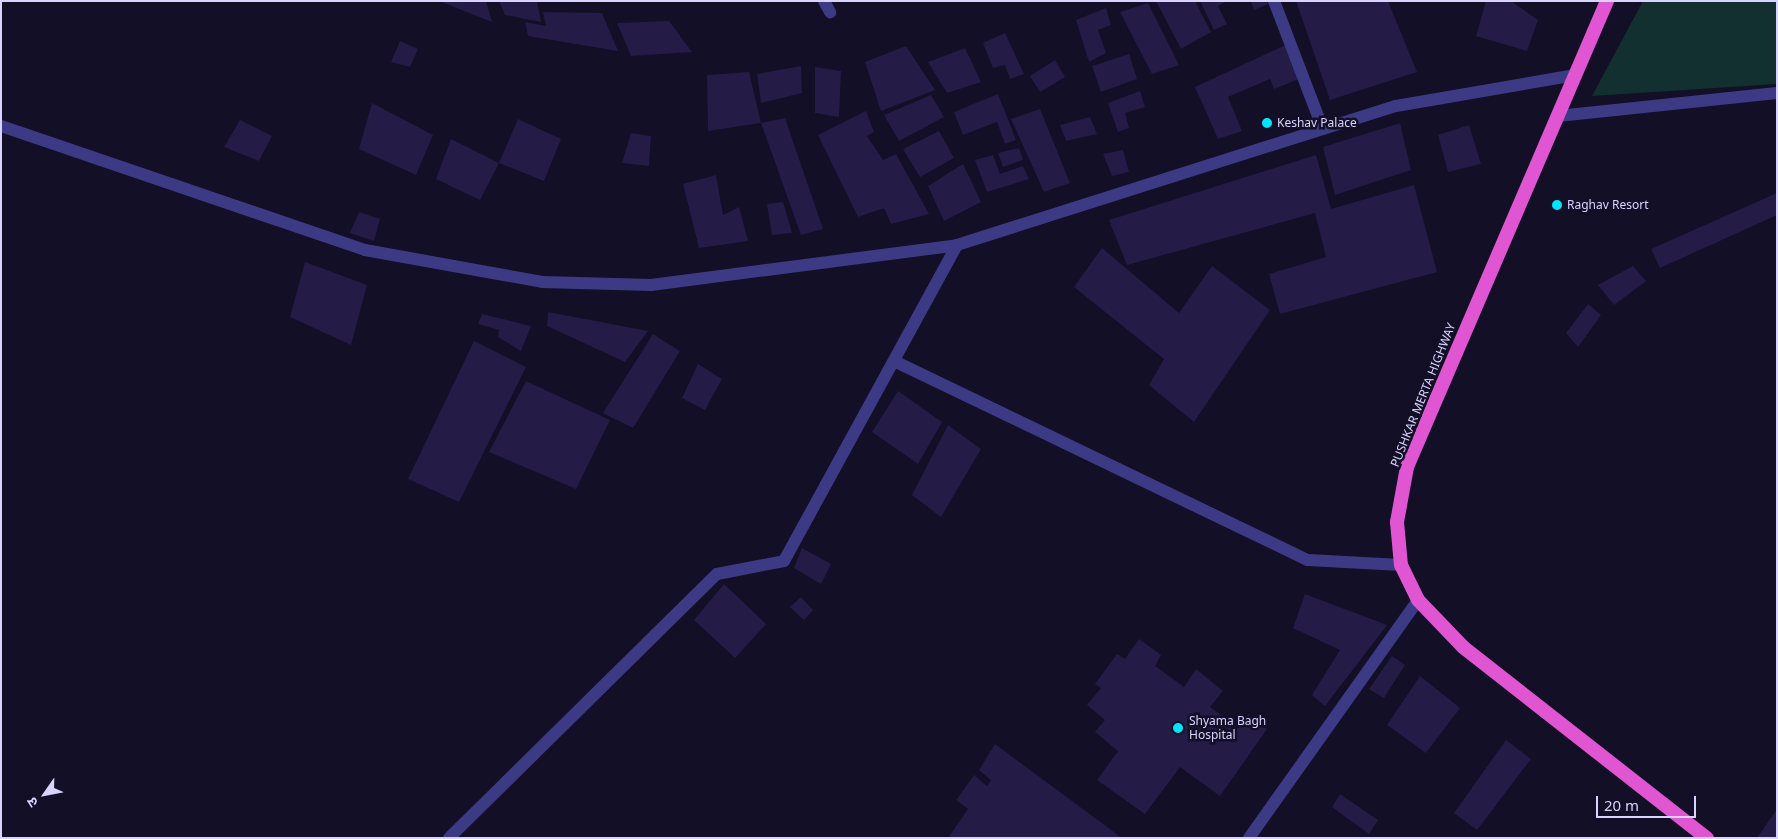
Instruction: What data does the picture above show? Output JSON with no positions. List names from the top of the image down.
{
  "streets": {
    "highway": ["PUSHKAR MERTA HIGHWAY"]
  },
  "places": ["Keshav Palace", "Raghav Resort", "Shyama Bagh Hospital"],
  "scale_bar": "20 m",
  "north": "bottom left"
}
